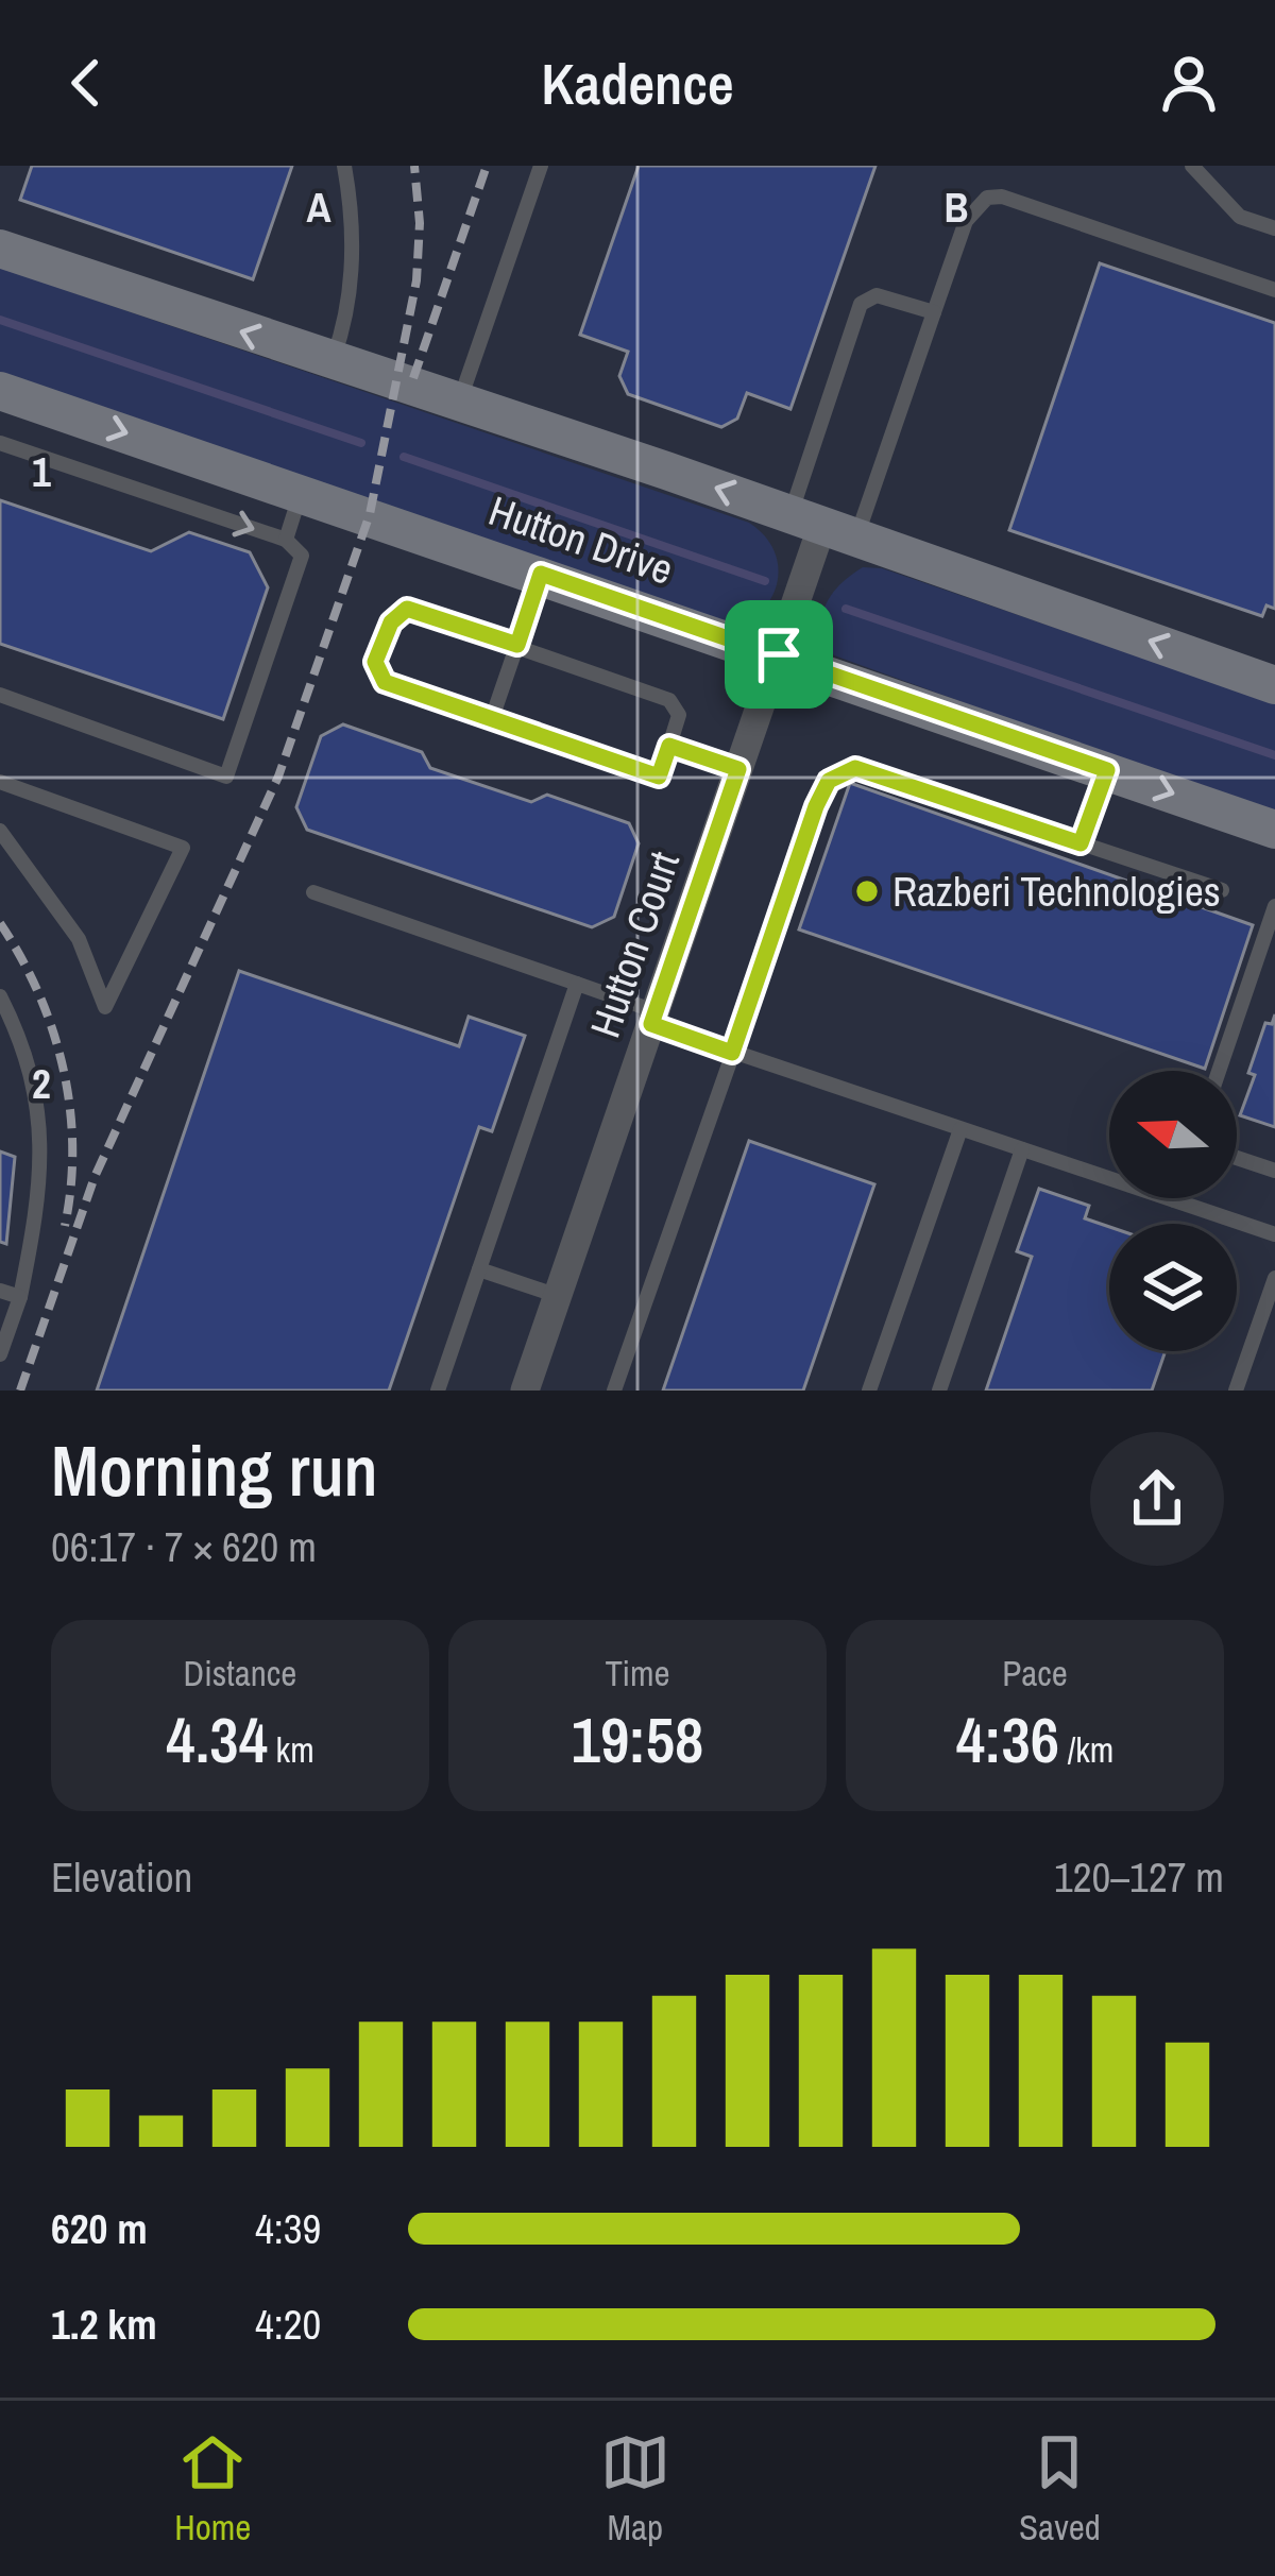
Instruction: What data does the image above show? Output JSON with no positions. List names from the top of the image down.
{
  "streets": {
    "street": ["Hutton Drive", "Hutton Court"]
  },
  "crossings": [
    ["Hutton Drive", "Hutton Court"]
  ],
  "places": ["Razberi Technologies"],
  "north": "left",
  "page": {
    "header": "Kadence",
    "heading": ["Morning run", "06:17 · 7 × 620 m"],
    "stats": [
      ["Distance", "4.34 km"],
      ["Time", "19:58"],
      ["Pace", "4:36 /km"]
    ],
    "chart": ["Elevation", "120–127 m"],
    "list": [
      {
        "name": "620 m",
        "note": "4:39"
      },
      {
        "name": "1.2 km",
        "note": "4:20"
      }
    ],
    "tabs": ["Home", "Map", "Saved"]
  },
  "grid": {
    "columns": ["A", "B"],
    "rows": ["1", "2"]
  }
}
